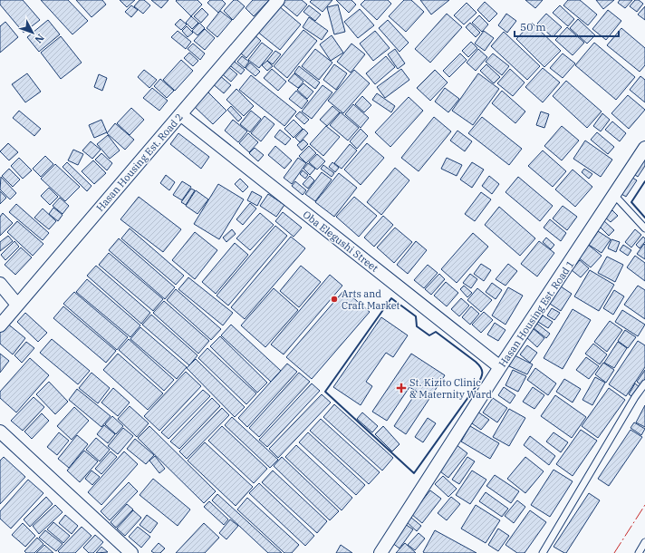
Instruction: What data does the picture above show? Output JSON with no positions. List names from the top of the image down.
{
  "streets": {
    "street": ["Hasan Housing Est. Road 2", "Oba Elegushi Street", "Hasan Housing Est. Road 1"]
  },
  "crossings": [
    ["Hasan Housing Est. Road 2", "Oba Elegushi Street"],
    ["Oba Elegushi Street", "Hasan Housing Est. Road 1"]
  ],
  "places": {
    "other": ["Arts and Craft Market"],
    "health": ["St. Kizito Clinic & Maternity Ward"]
  },
  "scale_bar": "50 m",
  "north": "bottom right"
}
